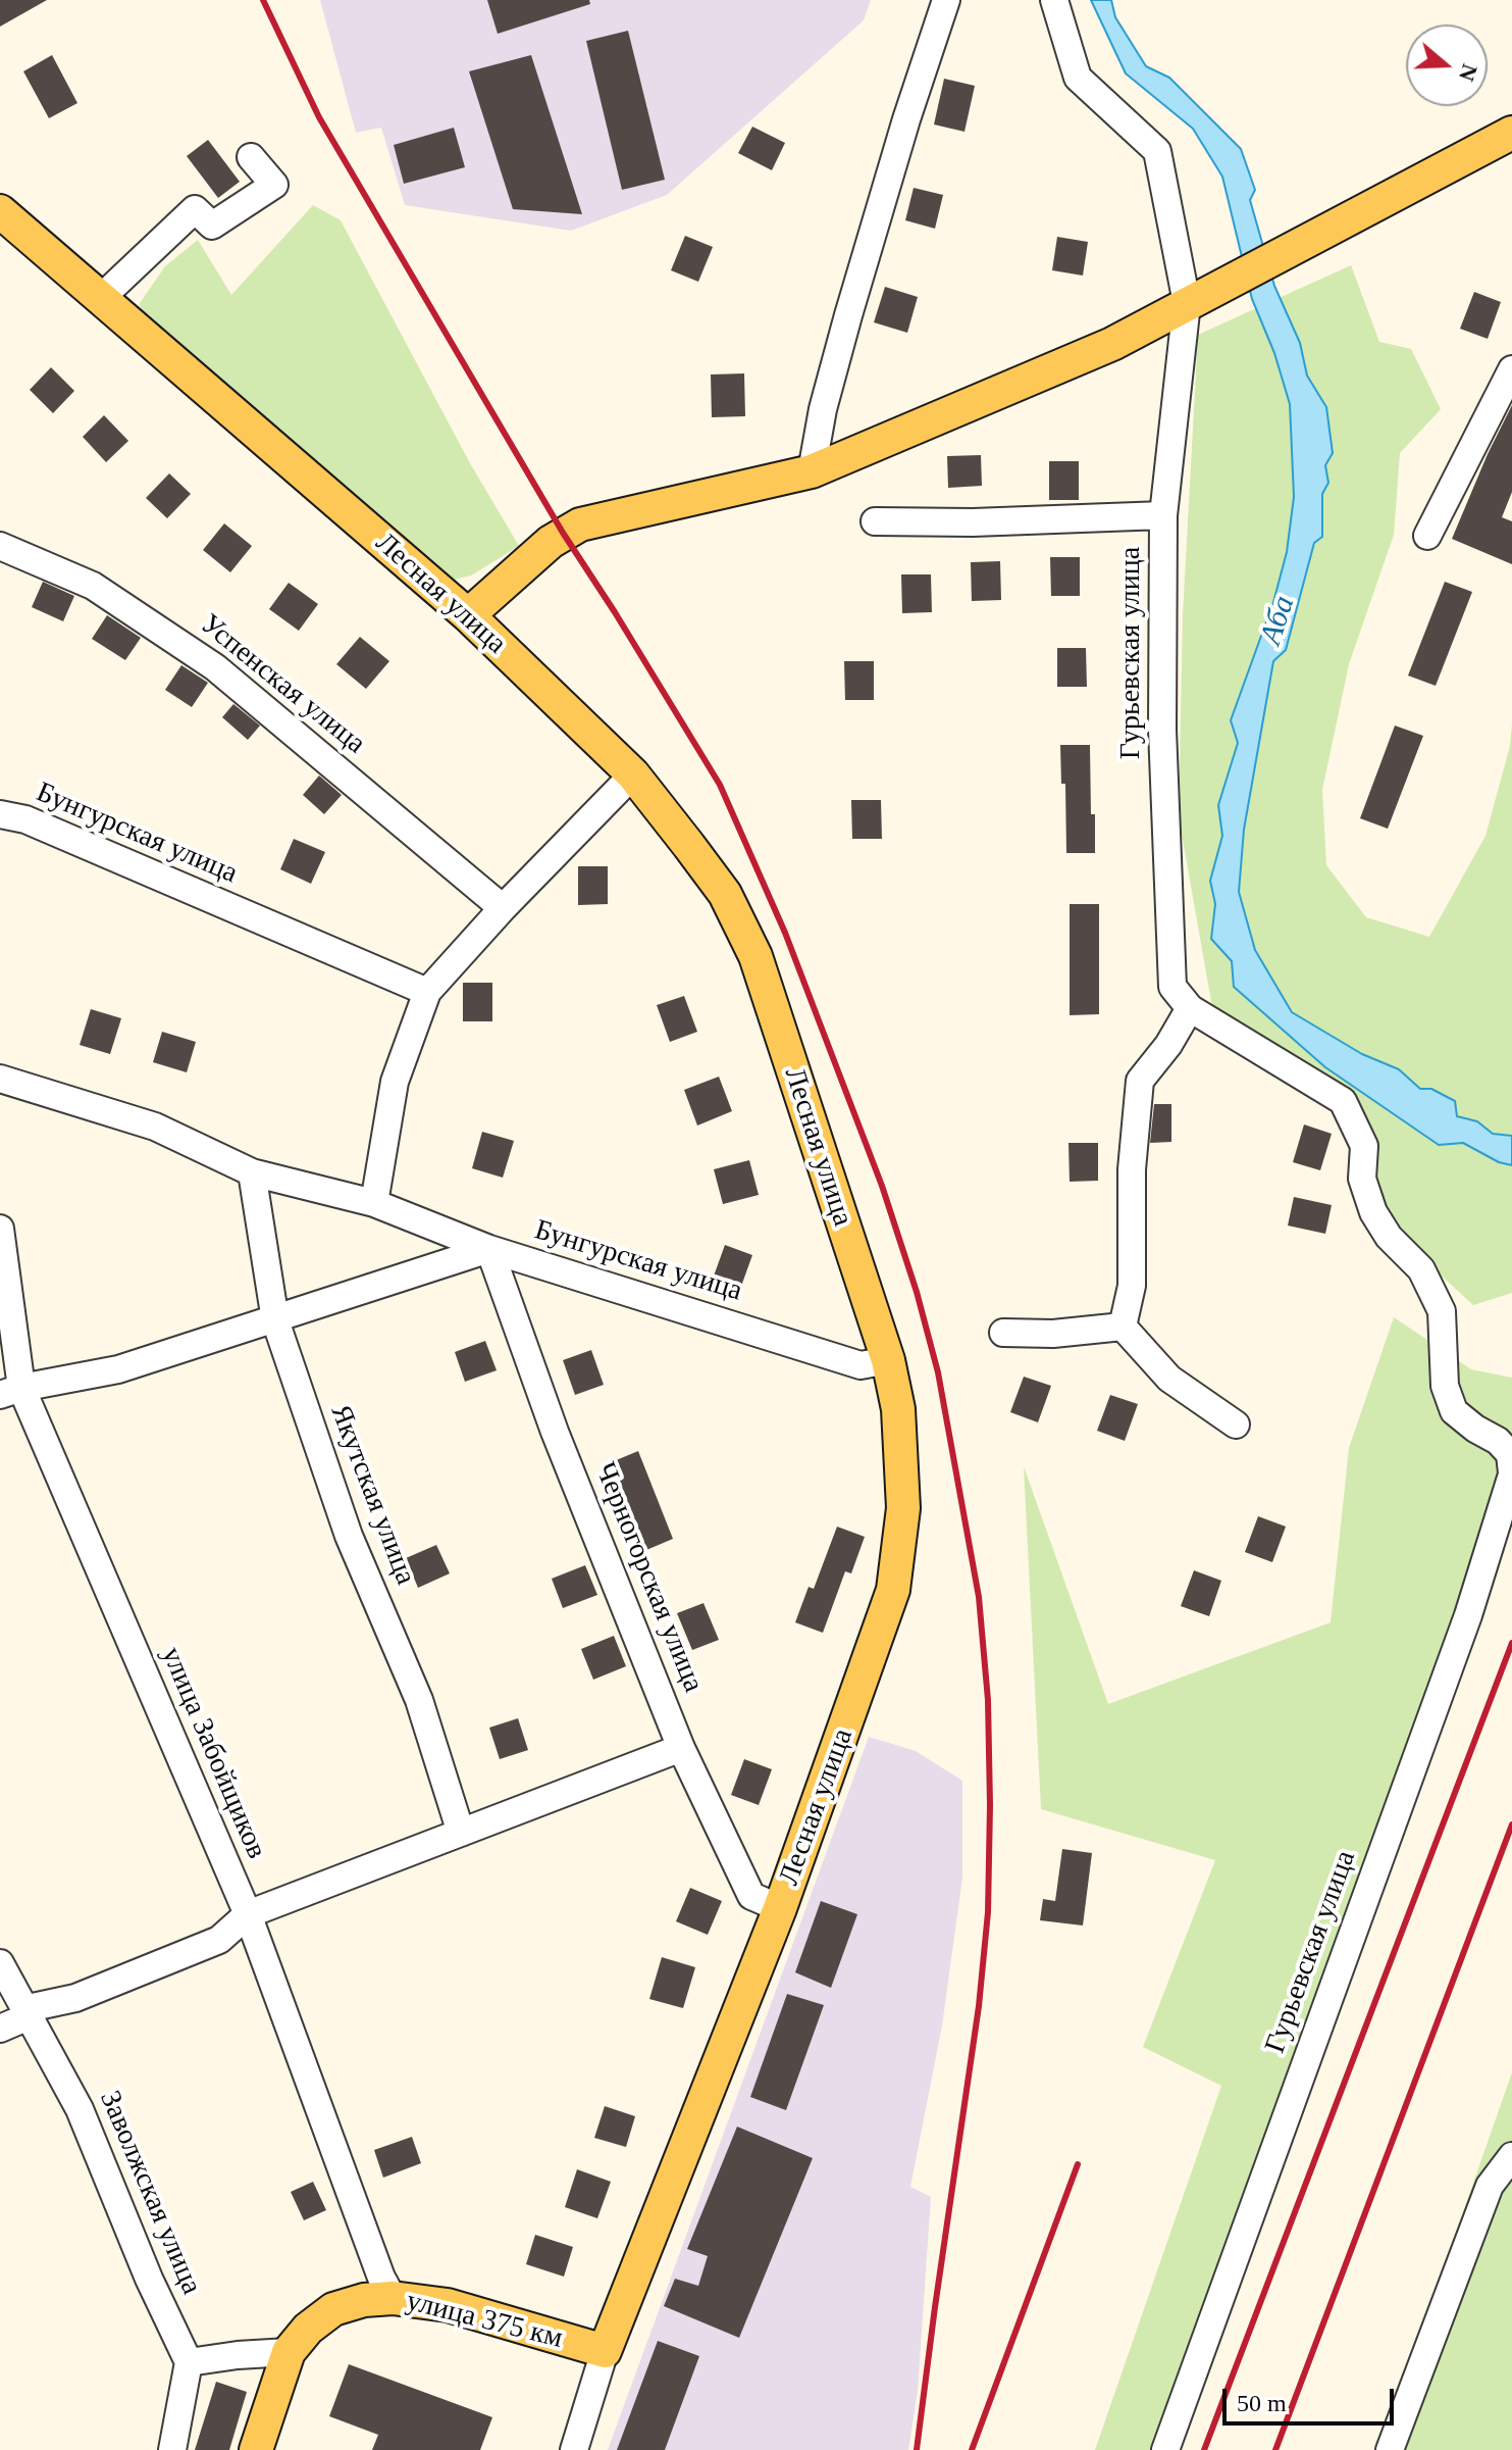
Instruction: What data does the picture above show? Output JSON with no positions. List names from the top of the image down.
{
  "streets": {
    "main road": ["Лесная улица", "улица 375 км"],
    "street": [
      "Гурьевская улица",
      "Успенская улица",
      "Бунгурская улица",
      "Якутская улица",
      "Черногорская улица",
      "улица Забойщиков",
      "Заволжская улица"
    ]
  },
  "crossings": [
    ["Лесная улица", "Бунгурская улица"],
    ["Лесная улица", "Черногорская улица"],
    ["Лесная улица", "улица 375 км"],
    ["Бунгурская улица", "Якутская улица"],
    ["Бунгурская улица", "Черногорская улица"],
    ["улица Забойщиков", "улица 375 км"]
  ],
  "water": ["Аба"],
  "scale_bar": "50 m",
  "north": "right"
}
